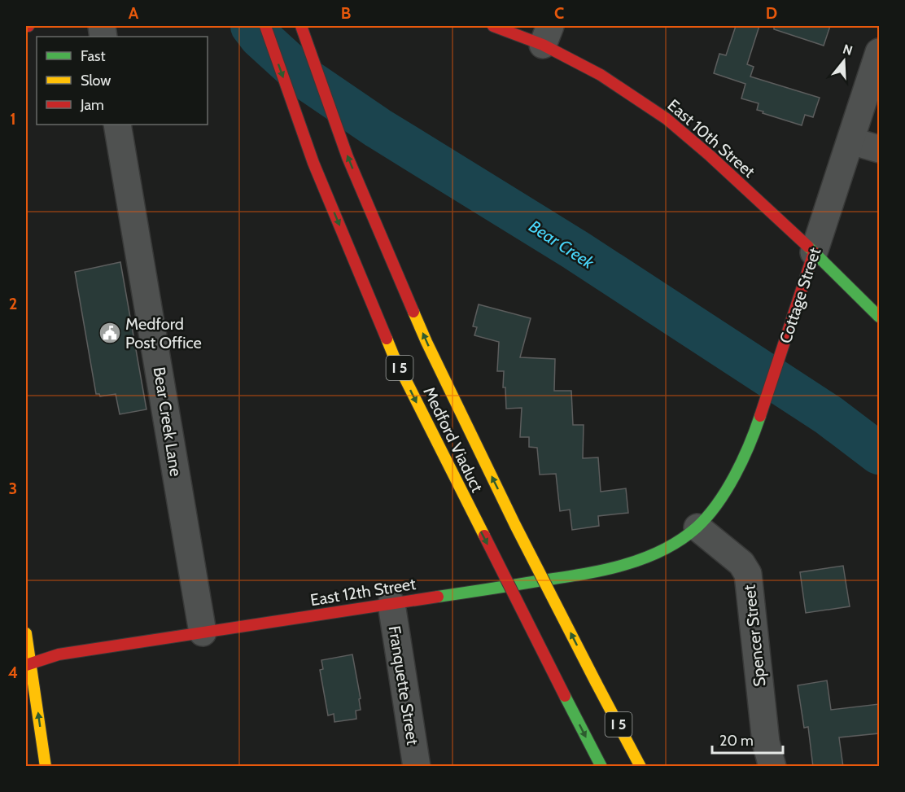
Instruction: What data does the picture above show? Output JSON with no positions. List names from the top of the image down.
{
  "streets": {
    "main road": [
      "East 10th Street",
      "Cottage Street",
      "I 5",
      "Medford Viaduct",
      "East 12th Street"
    ],
    "street": ["Bear Creek Lane", "Spencer Street", "Franquette Street"]
  },
  "crossings": [
    ["East 10th Street", "Cottage Street"],
    ["Cottage Street", "East 12th Street"],
    ["Cottage Street", "Spencer Street"],
    ["Bear Creek Lane", "East 12th Street"],
    ["East 12th Street", "Spencer Street"],
    ["East 12th Street", "Franquette Street"]
  ],
  "water": ["Bear Creek"],
  "places": {
    "public building": ["Medford Post Office"]
  },
  "legend": ["Fast", "Slow", "Jam"],
  "scale_bar": "20 m",
  "north": "top",
  "grid": {
    "columns": [
      "A",
      "B",
      "C",
      "D"
    ],
    "rows": [
      "1",
      "2",
      "3",
      "4"
    ]
  }
}
